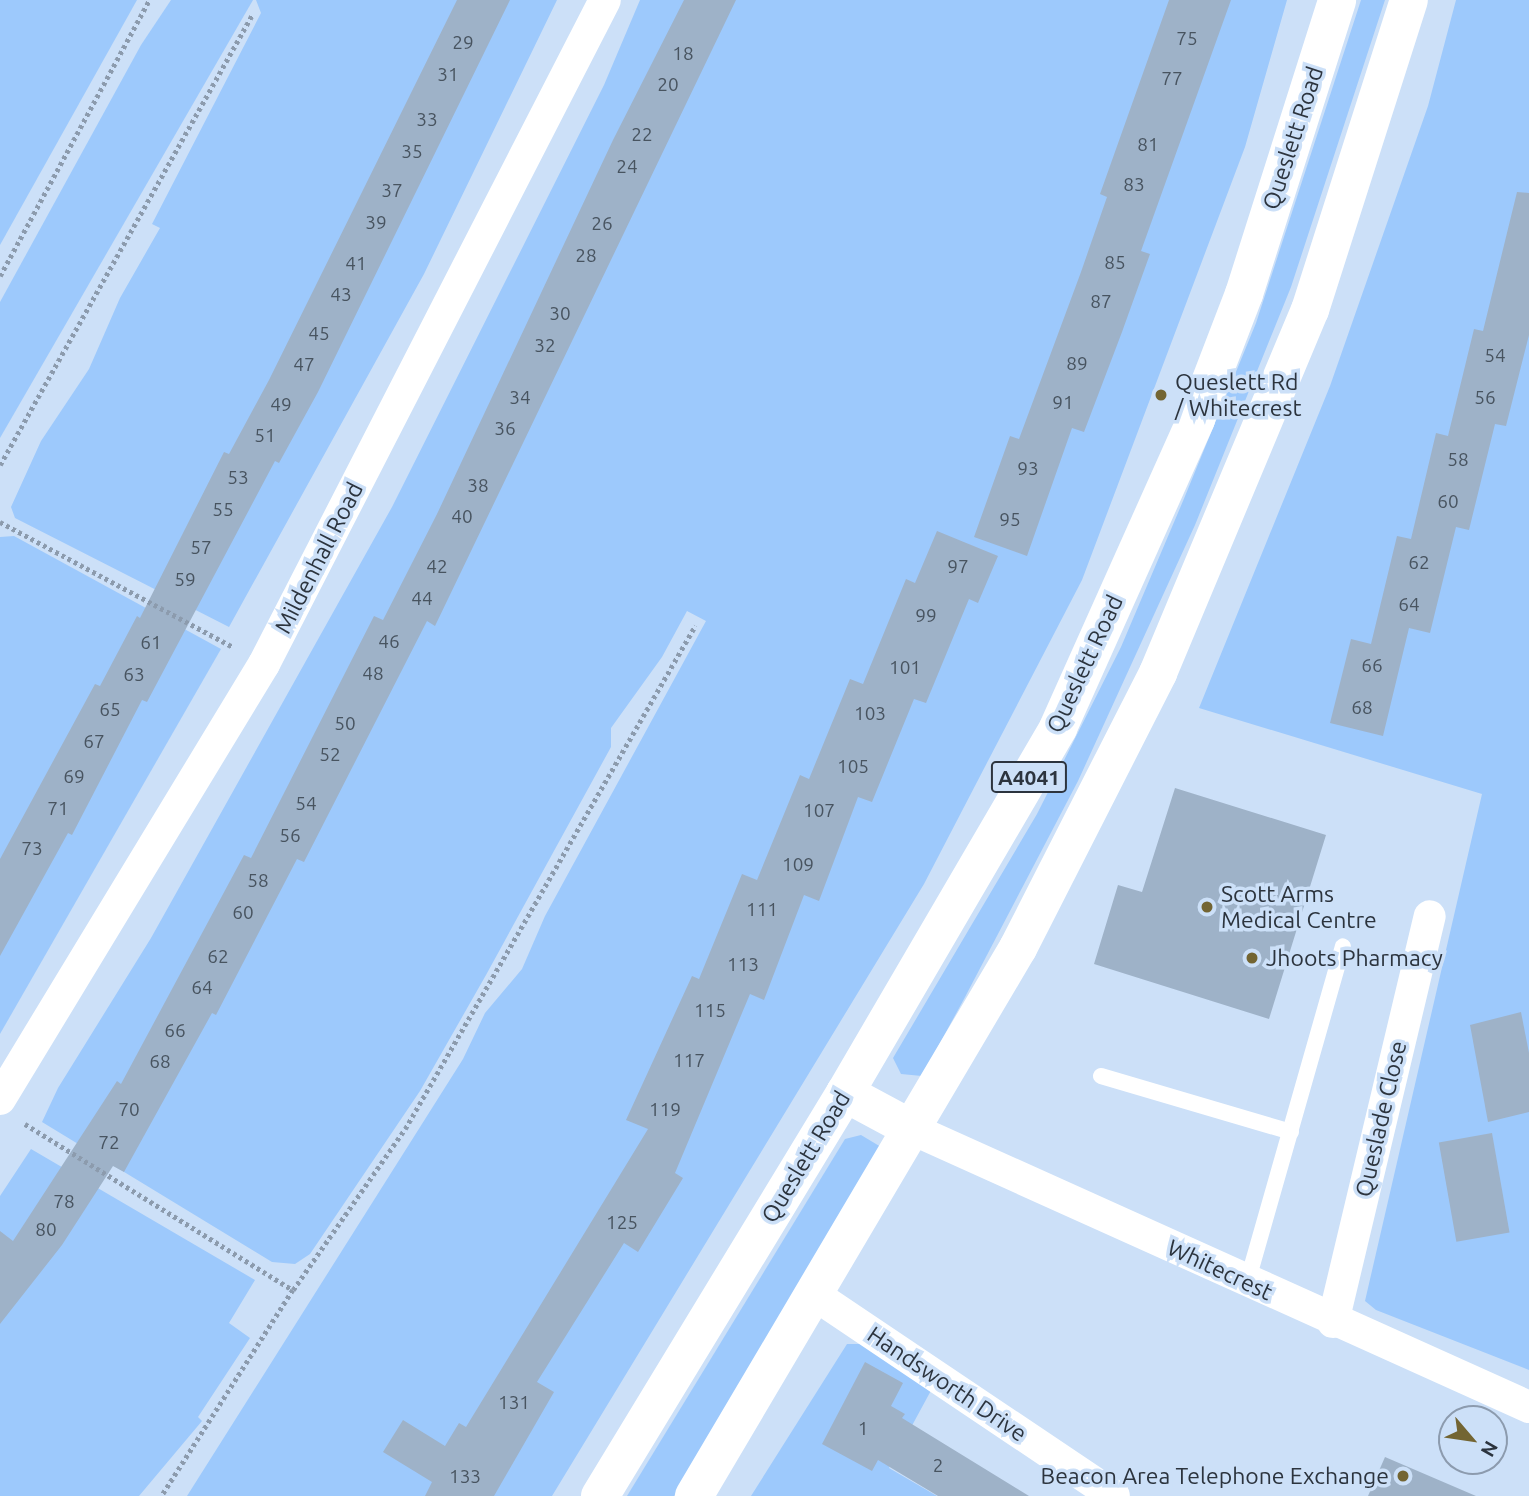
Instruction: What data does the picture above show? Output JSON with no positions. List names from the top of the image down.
{
  "streets": {
    "highway": ["Queslett Road", "A4041"],
    "street": [
      "Mildenhall Road",
      "Queslade Close",
      "Whitecrest",
      "Handsworth Drive"
    ]
  },
  "crossings": [
    ["A4041", "Whitecrest"],
    ["A4041", "Handsworth Drive"],
    ["Queslade Close", "Whitecrest"]
  ],
  "places": [
    "Queslett Rd / Whitecrest",
    "Scott Arms Medical Centre",
    "Jhoots Pharmacy",
    "Beacon Area Telephone Exchange"
  ],
  "house_numbers": [
    "75",
    "29",
    "18",
    "31",
    "77",
    "20",
    "33",
    "22",
    "81",
    "35",
    "24",
    "83",
    "37",
    "39",
    "26",
    "28",
    "85",
    "41",
    "43",
    "87",
    "30",
    "45",
    "32",
    "54",
    "89",
    "47",
    "34",
    "56",
    "91",
    "49",
    "36",
    "51",
    "58",
    "93",
    "53",
    "38",
    "60",
    "55",
    "40",
    "95",
    "57",
    "62",
    "42",
    "97",
    "59",
    "44",
    "64",
    "99",
    "46",
    "61",
    "66",
    "101",
    "48",
    "63",
    "68",
    "65",
    "103",
    "50",
    "67",
    "52",
    "105",
    "69",
    "54",
    "71",
    "107",
    "56",
    "73",
    "109",
    "58",
    "111",
    "60",
    "62",
    "113",
    "64",
    "115",
    "66",
    "117",
    "68",
    "70",
    "119",
    "72",
    "78",
    "125",
    "80",
    "131",
    "1",
    "2",
    "133"
  ],
  "north": "bottom right"
}
